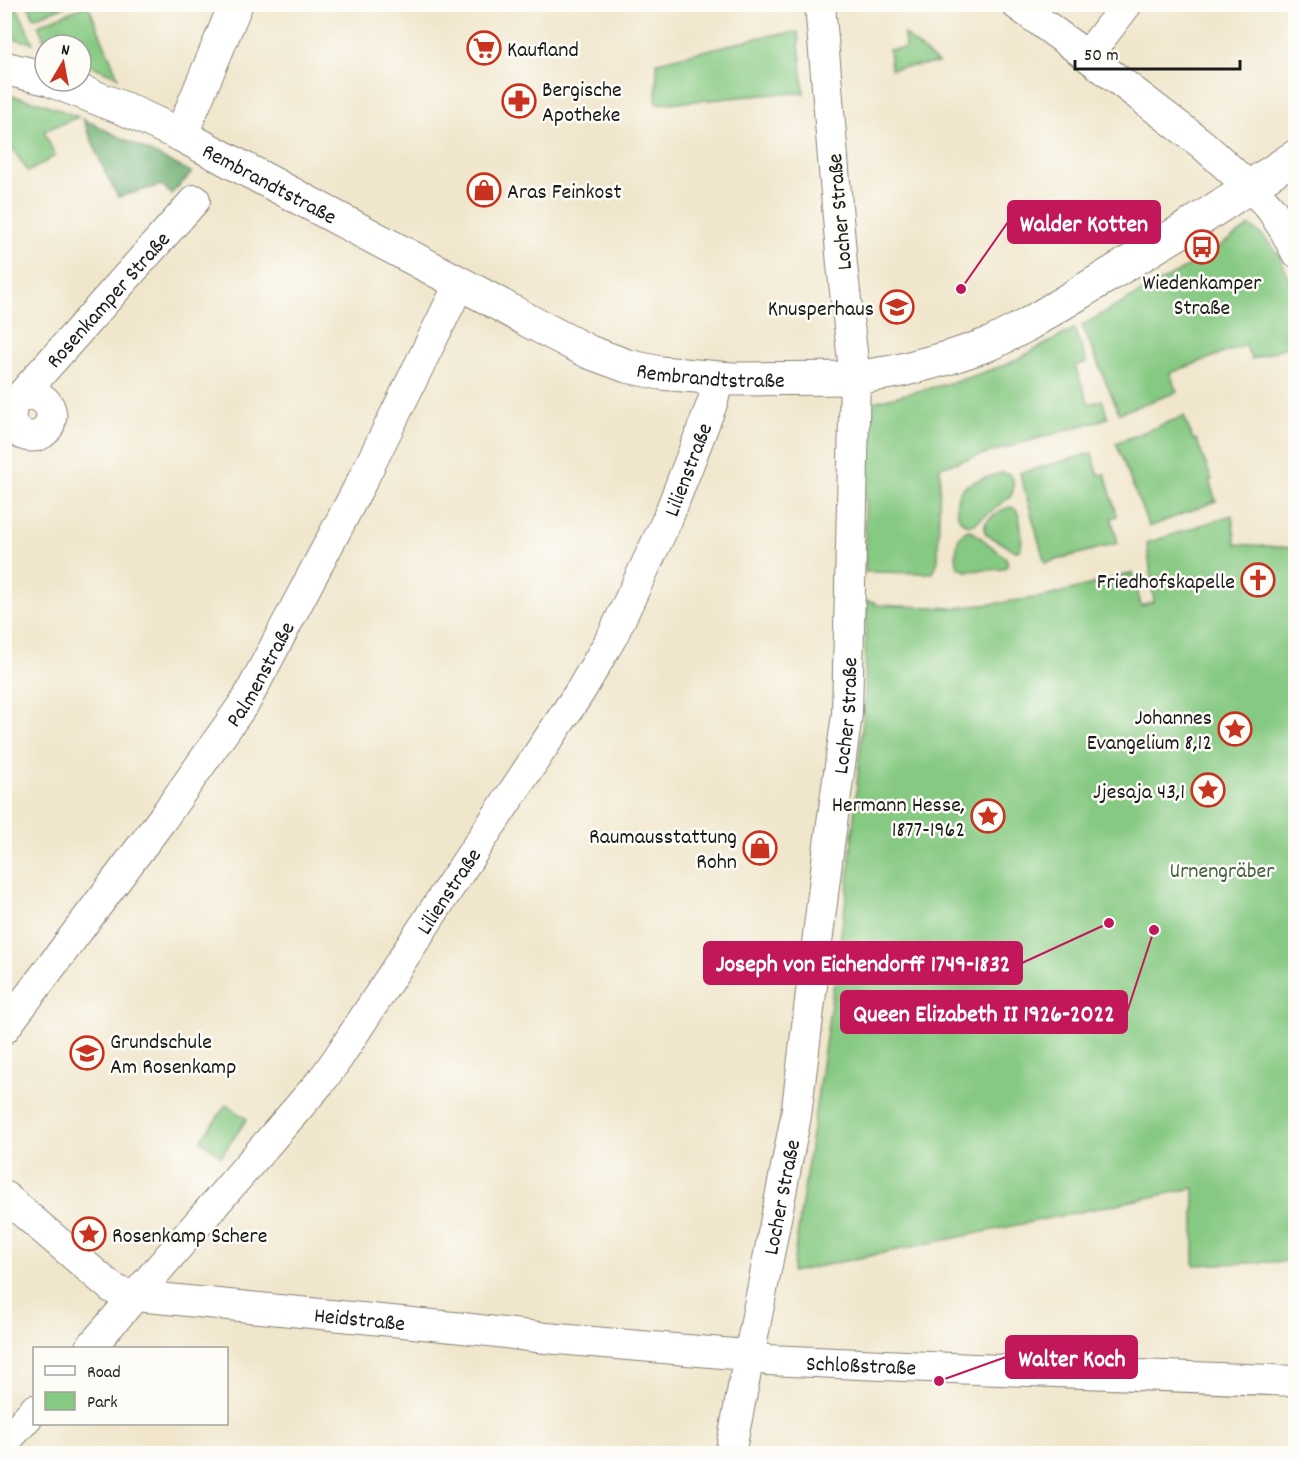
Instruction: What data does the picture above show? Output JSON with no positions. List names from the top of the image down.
{
  "streets": {
    "main road": ["Rembrandtstraße"],
    "street": [
      "Locher Straße",
      "Rosenkamper Straße",
      "Lilienstraße",
      "Palmenstraße",
      "Heidstraße",
      "Schloßstraße"
    ]
  },
  "crossings": [
    ["Rembrandtstraße", "Locher Straße"],
    ["Rembrandtstraße", "Lilienstraße"],
    ["Rembrandtstraße", "Palmenstraße"],
    ["Locher Straße", "Heidstraße"],
    ["Locher Straße", "Schloßstraße"],
    ["Lilienstraße", "Heidstraße"],
    ["Heidstraße", "Schloßstraße"]
  ],
  "parks": ["Urnengräber"],
  "places": {
    "supermarket": ["Kaufland"],
    "pharmacy": ["Bergische Apotheke"],
    "shop": ["Aras Feinkost", "Raumausstattung Rohn"],
    "bus stop": ["Wiedenkamper Straße"],
    "other": [
      "Walder Kotten",
      "Joseph von Eichendorff 1749-1832",
      "Queen Elizabeth II 1926-2022",
      "Walter Koch"
    ],
    "school or university": ["Knusperhaus", "Grundschule Am Rosenkamp"],
    "church": ["Friedhofskapelle"],
    "place": [
      "Johannes Evangelium 8,12",
      "Jjesaja 43,1",
      "Hermann Hesse, 1877-1962",
      "Rosenkamp Schere"
    ]
  },
  "legend": ["Road", "Park"],
  "scale_bar": "50 m",
  "north": "top"
}
